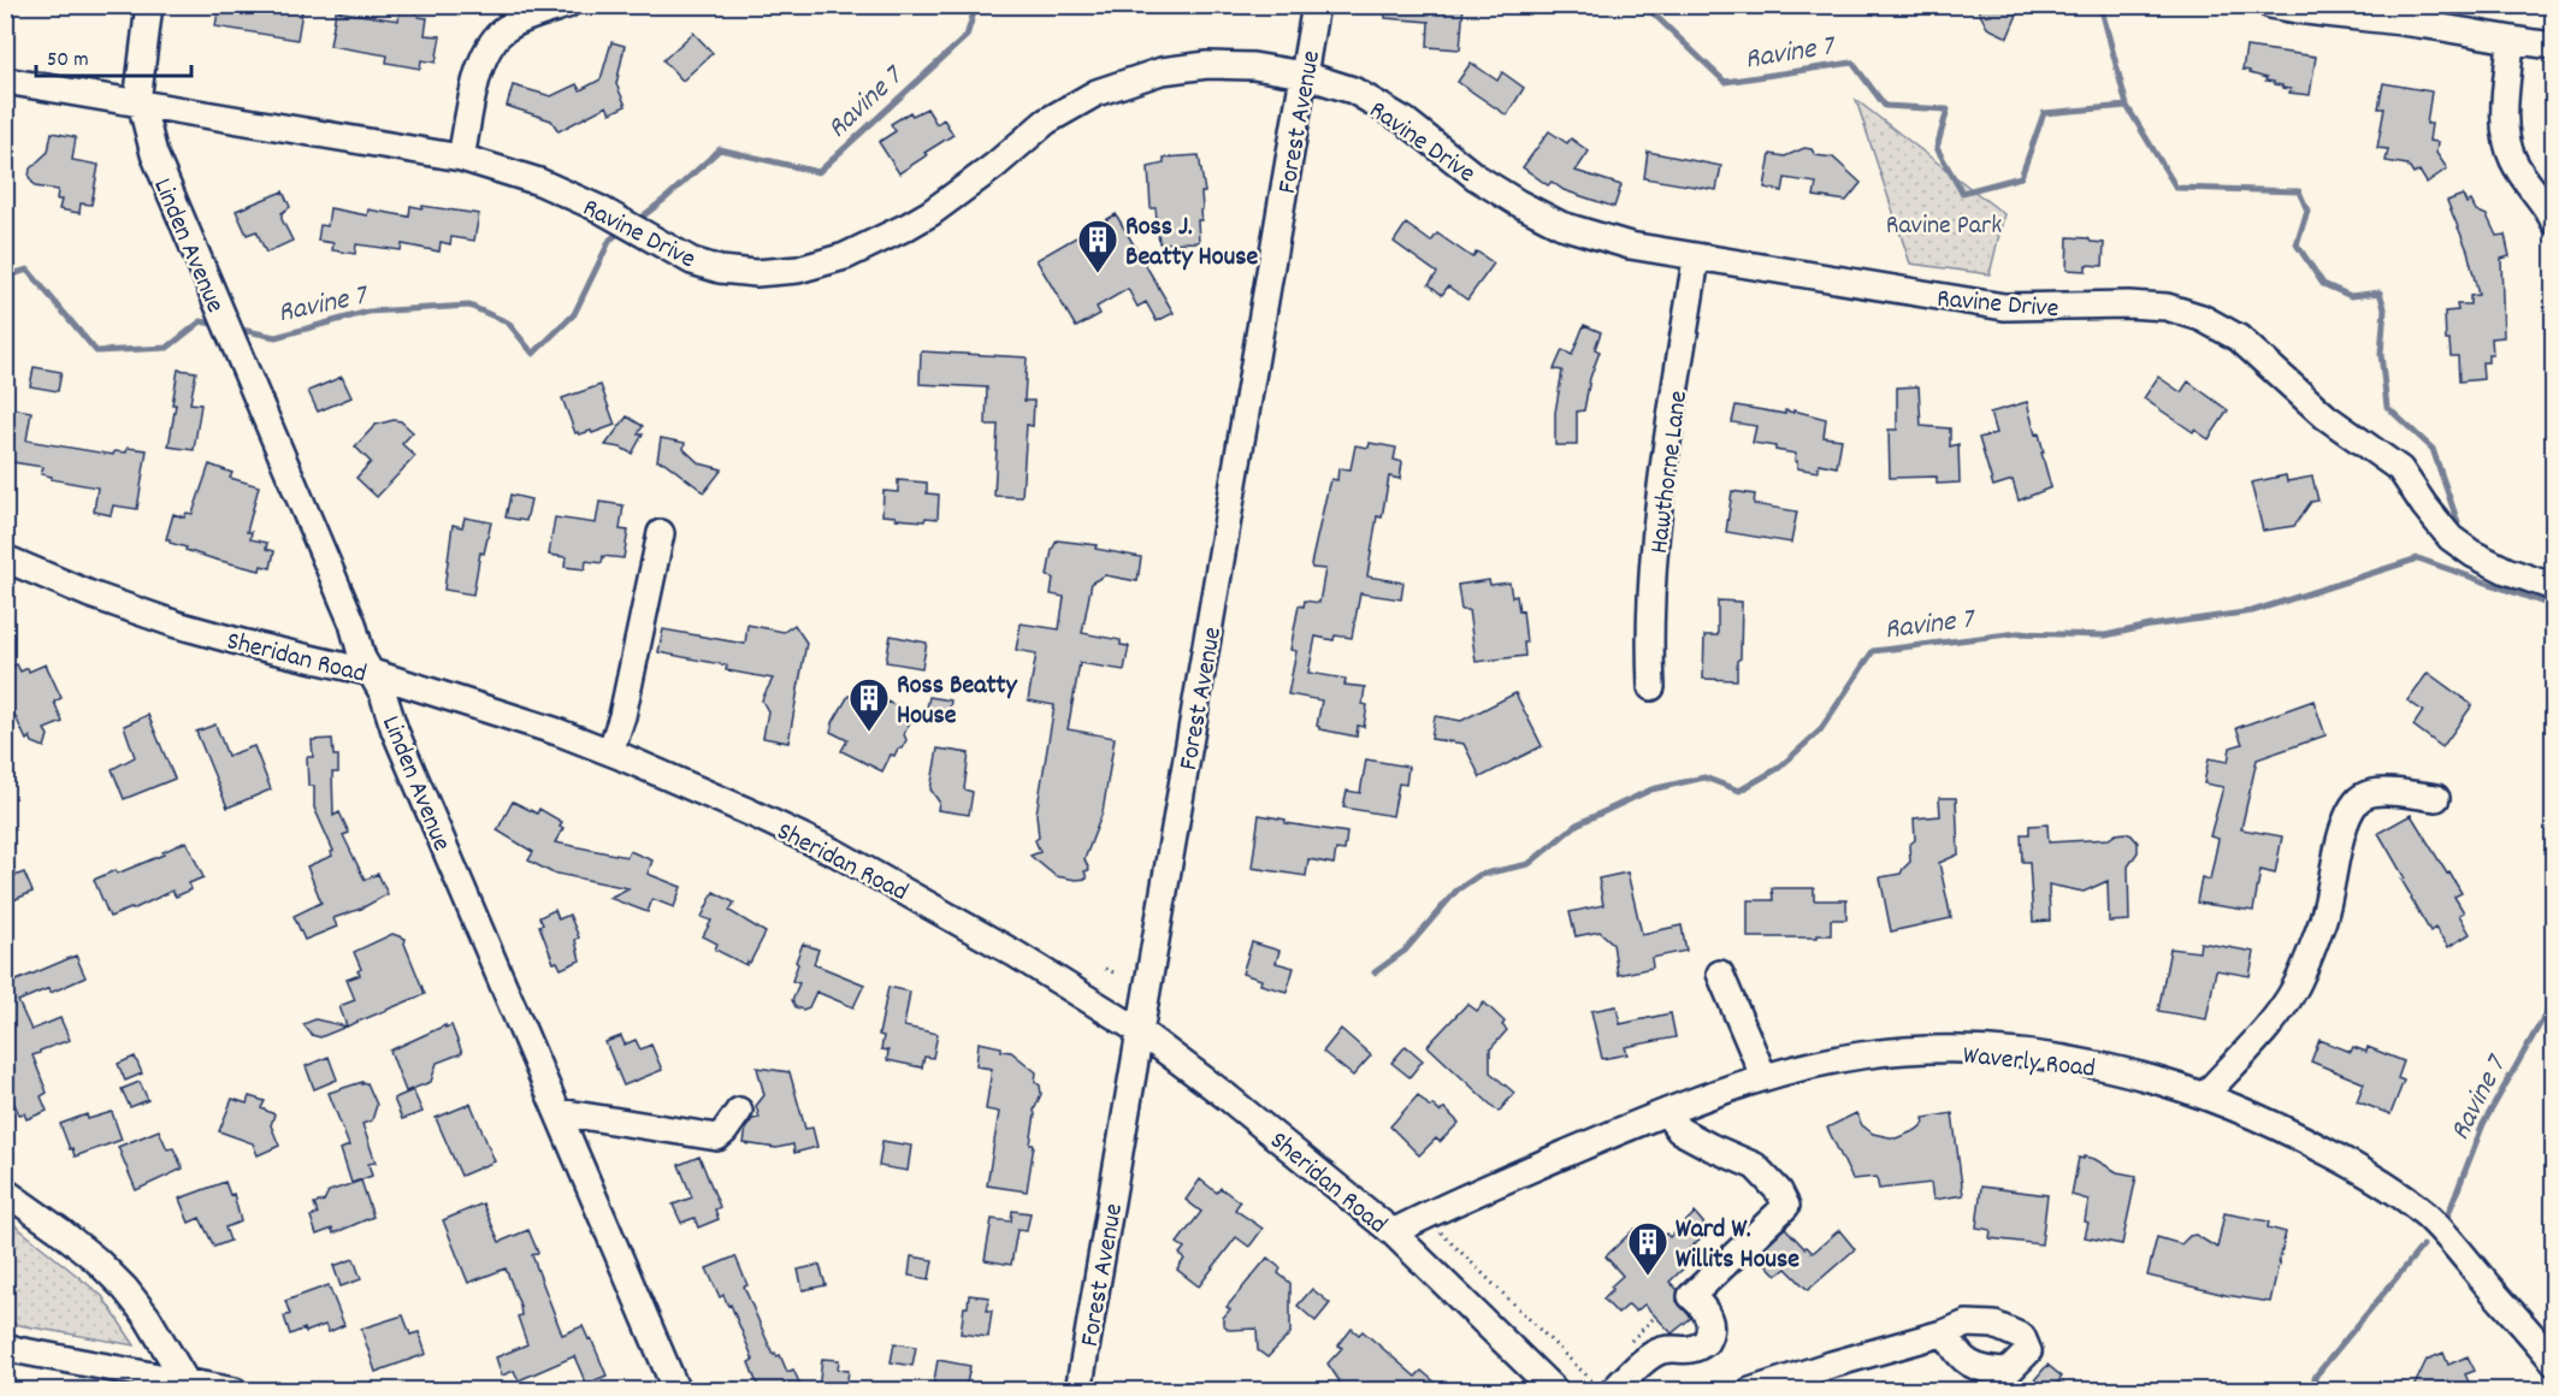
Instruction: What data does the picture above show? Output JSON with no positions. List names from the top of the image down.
{
  "streets": {
    "street": [
      "Forest Avenue",
      "Ravine Drive",
      "Linden Avenue",
      "Hawthorne Lane",
      "Sheridan Road",
      "Waverly Road"
    ]
  },
  "crossings": [
    ["Forest Avenue", "Ravine Drive"],
    ["Forest Avenue", "Sheridan Road"],
    ["Ravine Drive", "Linden Avenue"],
    ["Ravine Drive", "Hawthorne Lane"],
    ["Linden Avenue", "Sheridan Road"],
    ["Sheridan Road", "Waverly Road"]
  ],
  "water": ["Ravine 7"],
  "parks": ["Ravine Park"],
  "places": {
    "building": ["Ross J. Beatty House", "Ross Beatty House", "Ward W. Willits House"]
  },
  "scale_bar": "50 m"
}
